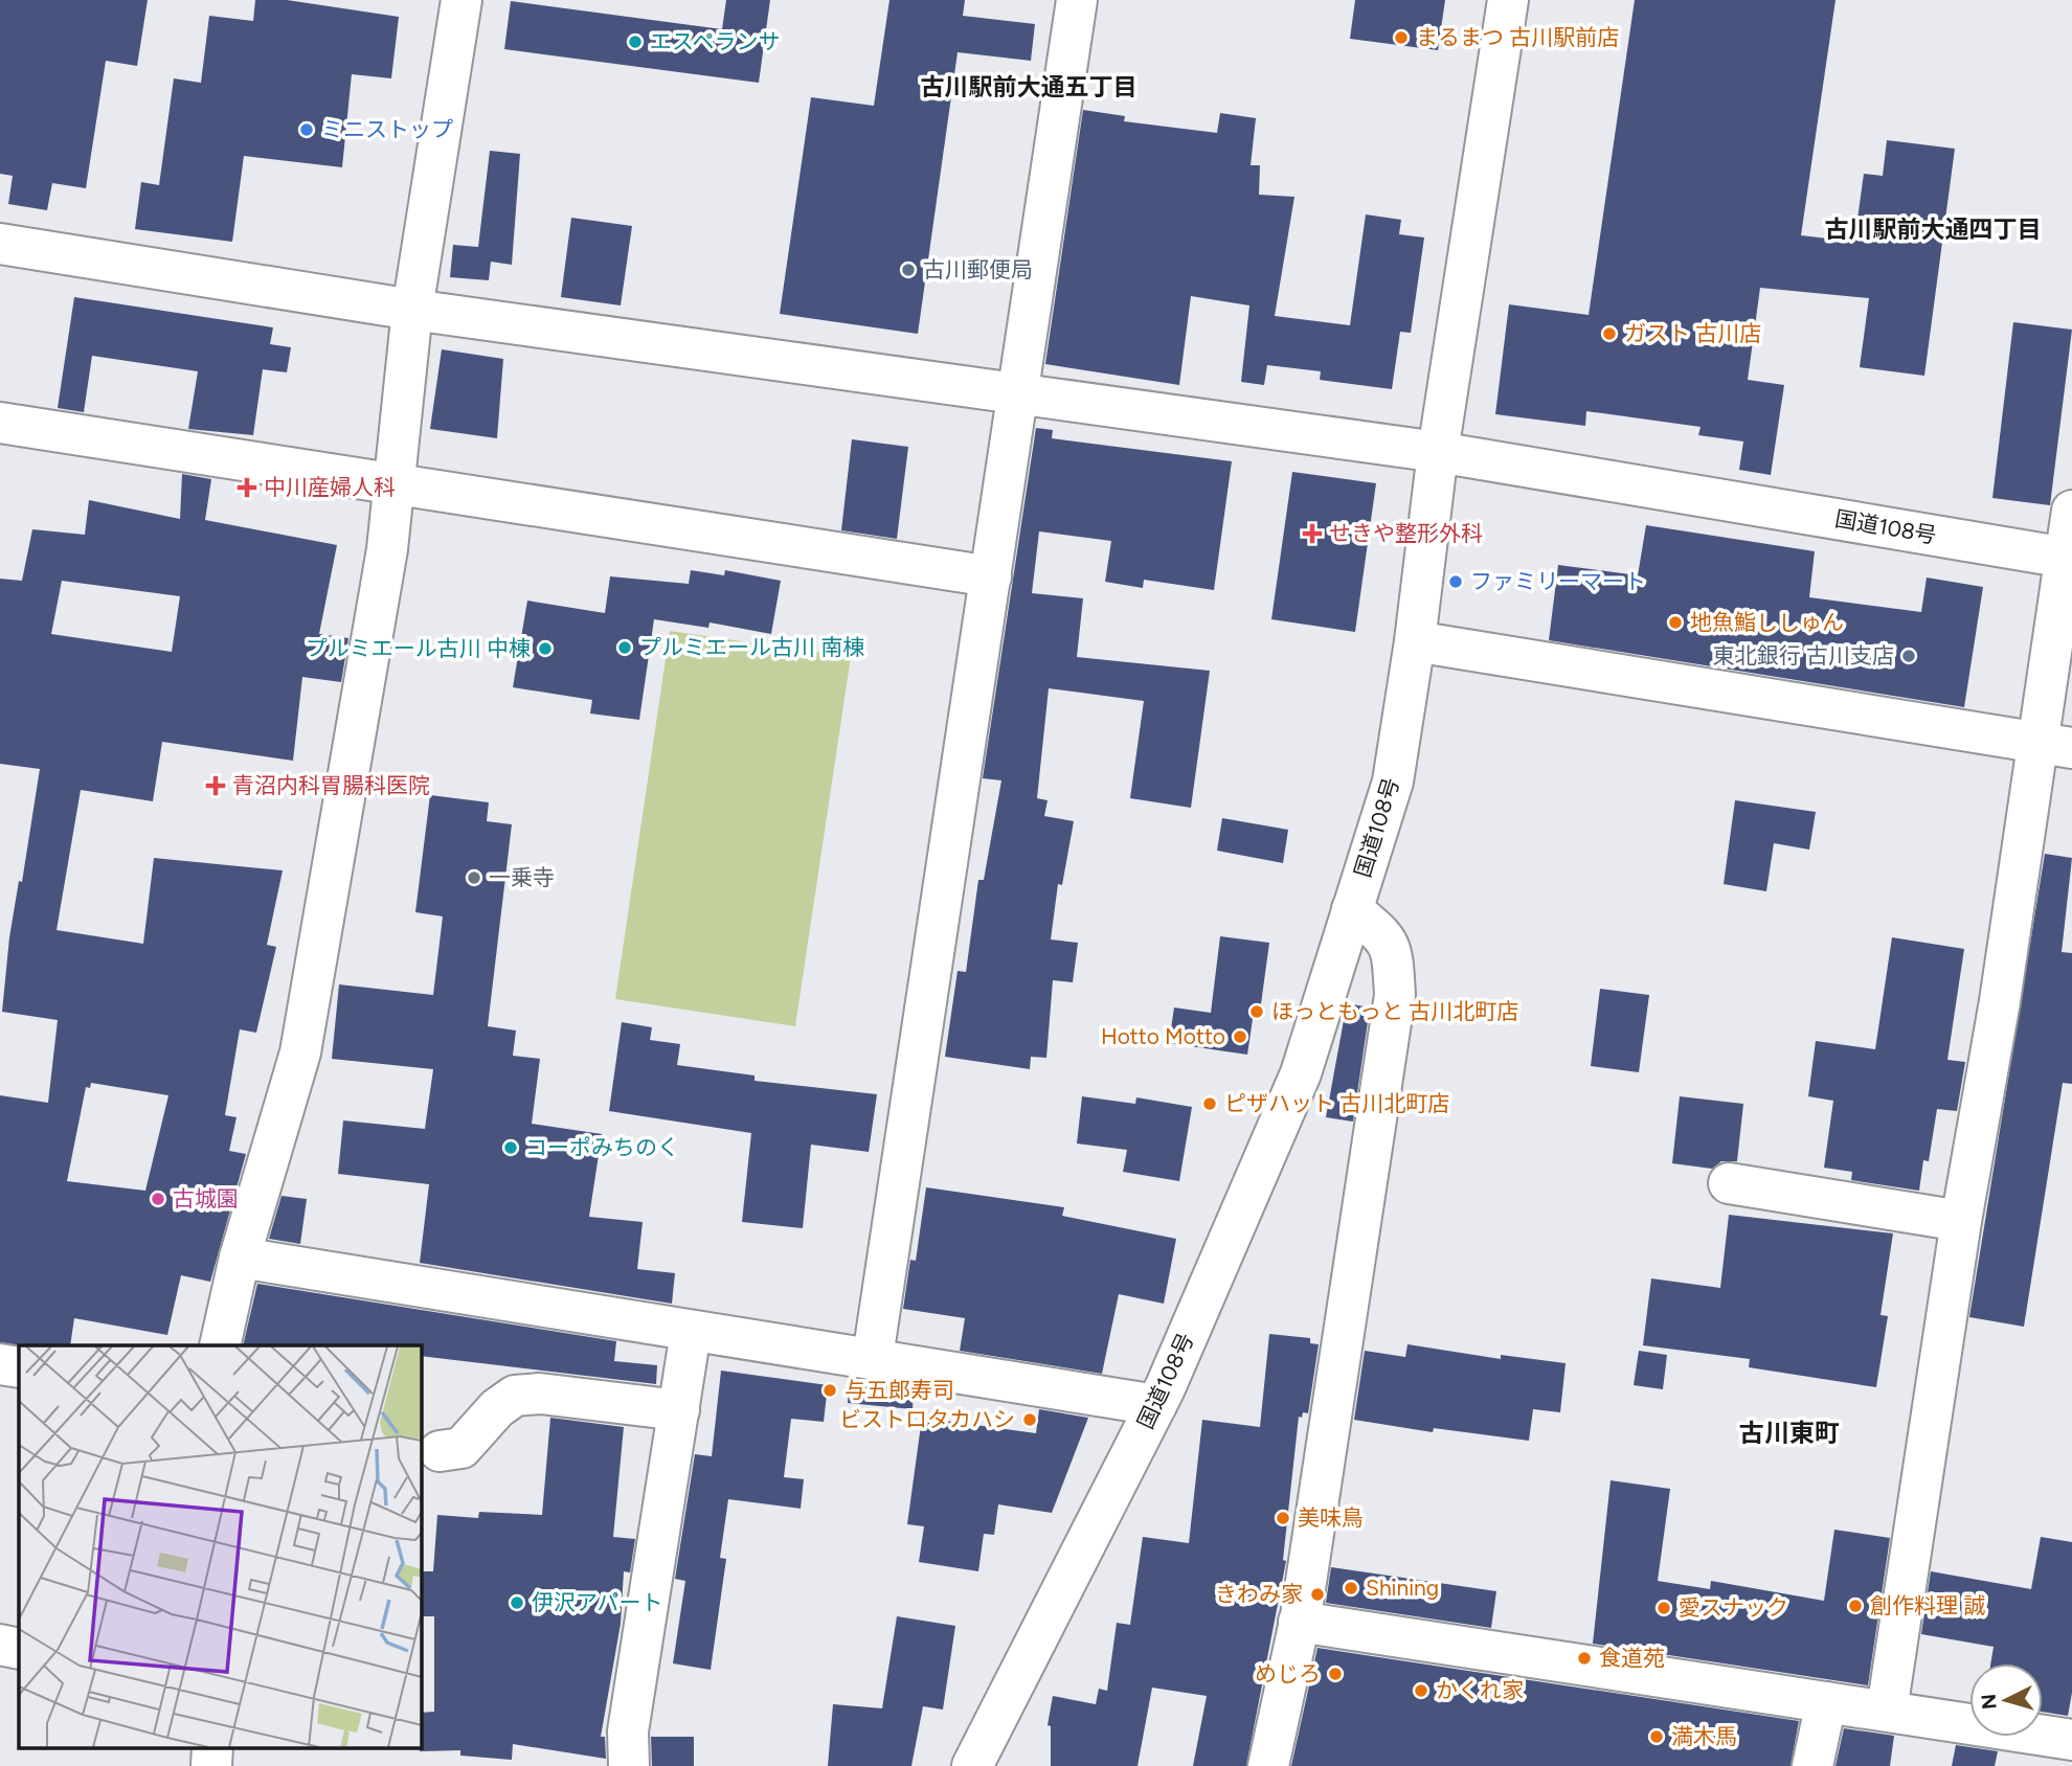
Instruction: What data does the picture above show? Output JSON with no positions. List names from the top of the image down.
{
  "streets": {
    "main road": ["国道108号"]
  },
  "districts": ["古川駅前大通五丁目", "古川駅前大通四丁目", "古川東町"],
  "places": {
    "other": [
      "まるまつ 古川駅前店",
      "エスペランサ",
      "ミニストップ",
      "古川郵便局",
      "ガスト 古川店",
      "ファミリーマート",
      "地魚鮨ししゅん",
      "プルミエール古川 南棟",
      "プルミエール古川 中棟",
      "東北銀行 古川支店",
      "一乗寺",
      "ほっともっと 古川北町店",
      "Hotto Motto",
      "ピザハット 古川北町店",
      "コーポみちのく",
      "古城園",
      "与五郎寿司",
      "ビストロタカハシ",
      "美味鳥",
      "Shining",
      "きわみ家",
      "伊沢アパート",
      "創作料理 誠",
      "愛スナック",
      "食道苑",
      "めじろ",
      "かくれ家",
      "満木馬"
    ],
    "health": ["中川産婦人科", "せきや整形外科", "青沼内科胃腸科医院"]
  },
  "north": "left"
}
